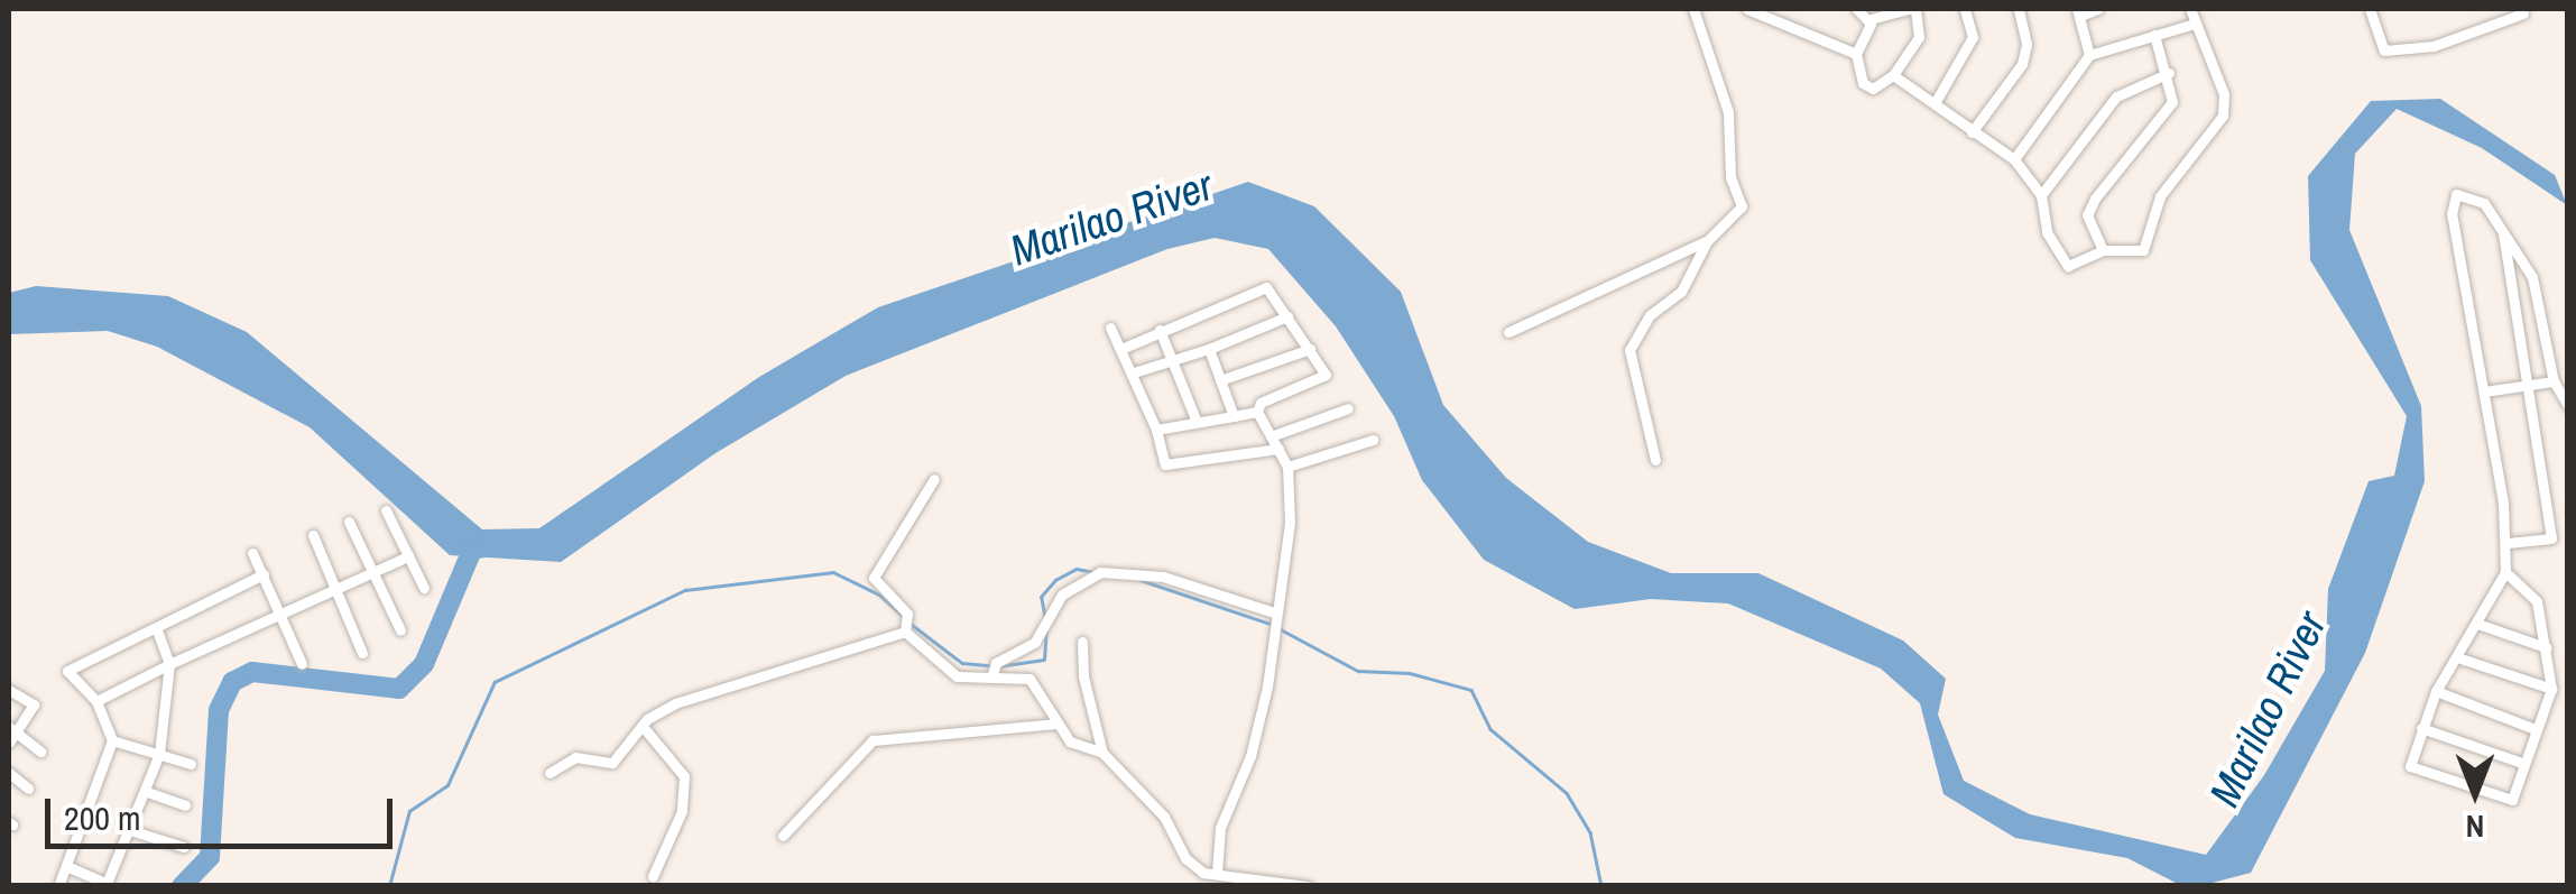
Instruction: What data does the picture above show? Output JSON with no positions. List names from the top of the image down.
{
  "water": ["Marilao River"],
  "scale_bar": "200 m",
  "north": "bottom"
}
